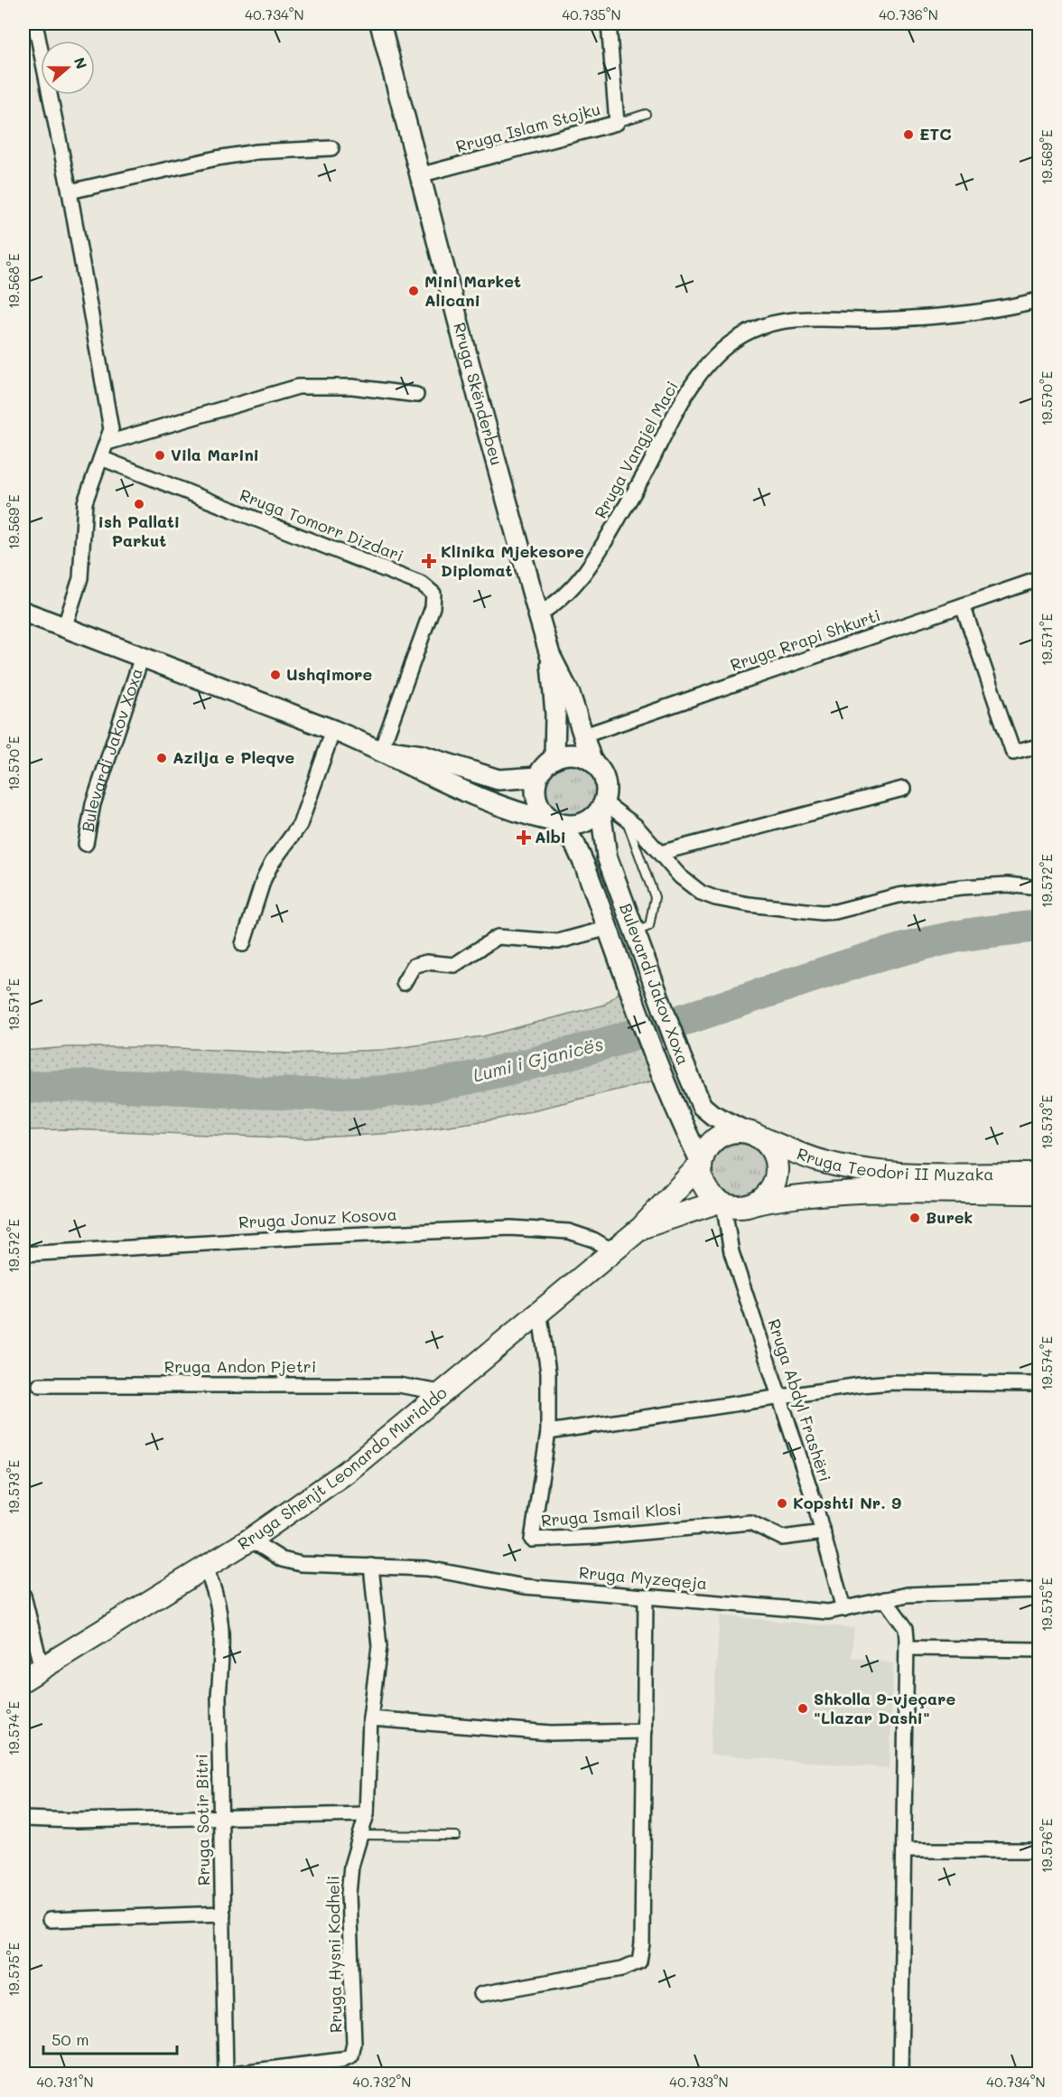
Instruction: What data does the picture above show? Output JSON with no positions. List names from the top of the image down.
{
  "streets": {
    "main road": [
      "Rruga Skënderbeu",
      "Bulevardi Jakov Xoxa",
      "Rruga Teodori II Muzaka",
      "Rruga Shenjt Leonardo Murialdo"
    ],
    "street": [
      "Rruga Islam Stojku",
      "Rruga Vangjel Maci",
      "Rruga Tomorr Dizdari",
      "Rruga Rrapi Shkurti",
      "Rruga Jonuz Kosova",
      "Rruga Andon Pjetri",
      "Rruga Abdyl Frashëri",
      "Rruga Ismail Klosi",
      "Rruga Myzeqeja",
      "Rruga Sotir Bitri",
      "Rruga Hysni Kodheli"
    ]
  },
  "crossings": [
    ["Rruga Islam Stojku", "Rruga Skënderbeu"],
    ["Rruga Skënderbeu", "Rruga Vangjel Maci"],
    ["Rruga Skënderbeu", "Rruga Rrapi Shkurti"],
    ["Rruga Skënderbeu", "Bulevardi Jakov Xoxa"],
    ["Rruga Tomorr Dizdari", "Bulevardi Jakov Xoxa"],
    ["Bulevardi Jakov Xoxa", "Rruga Teodori II Muzaka"],
    ["Bulevardi Jakov Xoxa", "Rruga Abdyl Frashëri"],
    ["Bulevardi Jakov Xoxa", "Rruga Shenjt Leonardo Murialdo"],
    ["Rruga Teodori II Muzaka", "Rruga Abdyl Frashëri"],
    ["Rruga Teodori II Muzaka", "Rruga Shenjt Leonardo Murialdo"],
    ["Rruga Jonuz Kosova", "Rruga Shenjt Leonardo Murialdo"],
    ["Rruga Andon Pjetri", "Rruga Shenjt Leonardo Murialdo"],
    ["Rruga Abdyl Frashëri", "Rruga Shenjt Leonardo Murialdo"],
    ["Rruga Abdyl Frashëri", "Rruga Ismail Klosi"],
    ["Rruga Abdyl Frashëri", "Rruga Myzeqeja"],
    ["Rruga Shenjt Leonardo Murialdo", "Rruga Ismail Klosi"],
    ["Rruga Shenjt Leonardo Murialdo", "Rruga Myzeqeja"],
    ["Rruga Shenjt Leonardo Murialdo", "Rruga Sotir Bitri"],
    ["Rruga Myzeqeja", "Rruga Hysni Kodheli"],
    ["Rruga Sotir Bitri", "Rruga Hysni Kodheli"]
  ],
  "water": ["Lumi i Gjanicës"],
  "places": {
    "other": [
      "ETC",
      "Mini Market Alicani",
      "Vila Marini",
      "ish Pallati Parkut",
      "Ushqimore",
      "Azilja e Pleqve",
      "Burek",
      "Kopshti Nr. 9",
      "Shkolla 9-vjeçare \"Llazar Dashi\""
    ],
    "health": ["Klinika Mjekesore Diplomat", "Albi"]
  },
  "scale_bar": "50 m",
  "north": "right",
  "coordinates": [
    "40.734°N",
    "40.735°N",
    "40.736°N",
    "19.569°E",
    "19.568°E",
    "19.570°E",
    "19.571°E",
    "19.572°E",
    "19.573°E",
    "19.574°E",
    "19.575°E",
    "19.576°E",
    "40.731°N",
    "40.732°N",
    "40.733°N"
  ]
}
